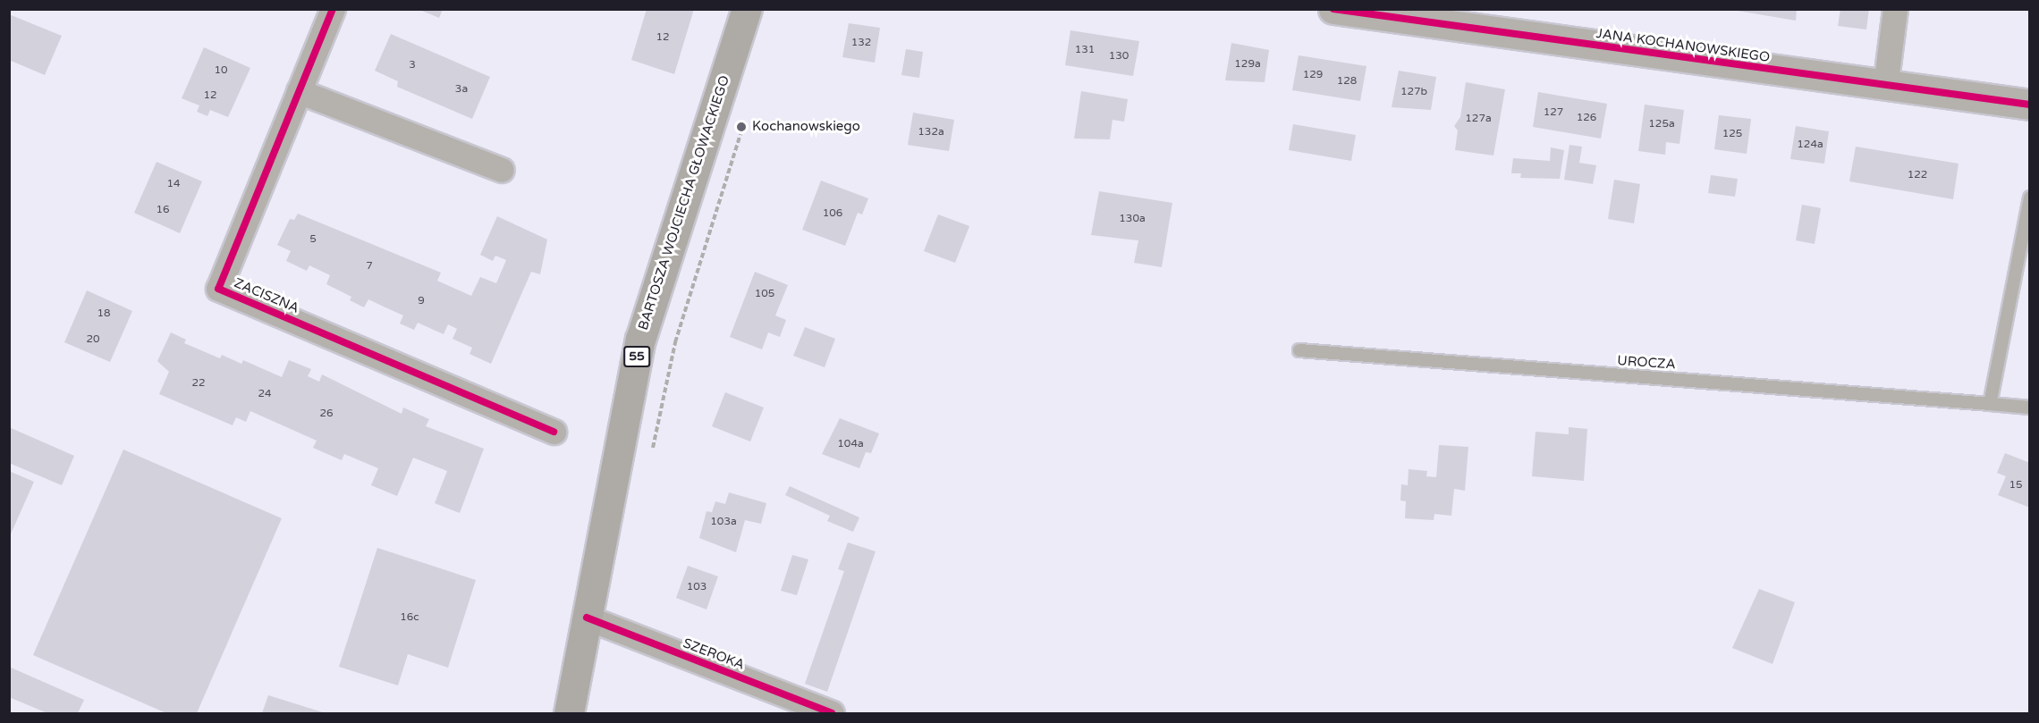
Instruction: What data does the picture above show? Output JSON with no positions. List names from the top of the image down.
{
  "streets": {
    "main road": ["BARTOSZA WOJCIECHA GŁOWACKIEGO", "55"],
    "street": ["JANA KOCHANOWSKIEGO", "ZACISZNA", "SZEROKA"],
    "lane": ["UROCZA"]
  },
  "crossings": [
    ["BARTOSZA WOJCIECHA GŁOWACKIEGO", "SZEROKA"]
  ],
  "places": ["Kochanowskiego"],
  "house_numbers": [
    "12",
    "132",
    "131",
    "130",
    "129a",
    "3",
    "10",
    "129",
    "128",
    "3a",
    "127b",
    "12",
    "127",
    "126",
    "127a",
    "125a",
    "132a",
    "125",
    "124a",
    "122",
    "14",
    "16",
    "106",
    "130a",
    "5",
    "7",
    "105",
    "9",
    "18",
    "20",
    "22",
    "24",
    "26",
    "104a",
    "15",
    "103a",
    "103",
    "16c"
  ]
}
